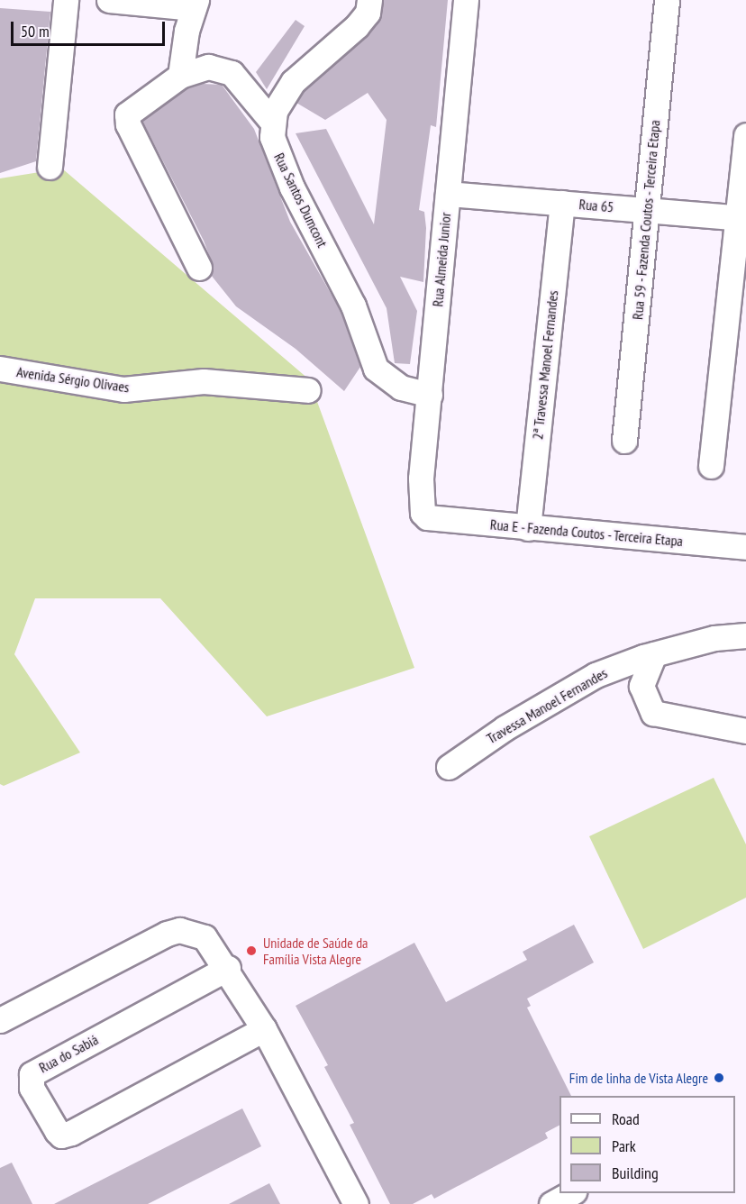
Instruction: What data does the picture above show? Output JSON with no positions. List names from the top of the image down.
{
  "streets": {
    "street": [
      "Rua Santos Dumcont",
      "Rua 65",
      "Rua 59 - Fazenda Coutos - Terceira Etapa",
      "Rua Almeida Junior",
      "2ª Travessa Manoel Fernandes",
      "Avenida Sérgio Olivaes",
      "Rua E - Fazenda Coutos - Terceira Etapa",
      "Travessa Manoel Fernandes",
      "Rua do Sabiá"
    ]
  },
  "crossings": [
    ["Rua Santos Dumcont", "Rua Almeida Junior"],
    ["Rua 65", "Rua 59 - Fazenda Coutos - Terceira Etapa"],
    ["Rua 65", "Rua Almeida Junior"],
    ["Rua 65", "2ª Travessa Manoel Fernandes"],
    ["Rua Almeida Junior", "Rua E - Fazenda Coutos - Terceira Etapa"],
    ["2ª Travessa Manoel Fernandes", "Rua E - Fazenda Coutos - Terceira Etapa"]
  ],
  "places": ["Unidade de Saúde da Família Vista Alegre", "Fim de linha de Vista Alegre"],
  "legend": ["Road", "Park", "Building"],
  "scale_bar": "50 m"
}
